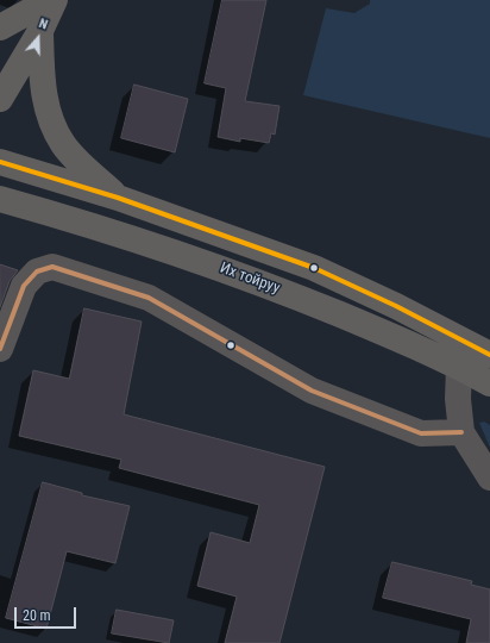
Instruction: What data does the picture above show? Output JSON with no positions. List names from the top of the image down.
{
  "streets": {
    "main road": ["Их тойруу"]
  },
  "scale_bar": "20 m",
  "north": "top"
}
